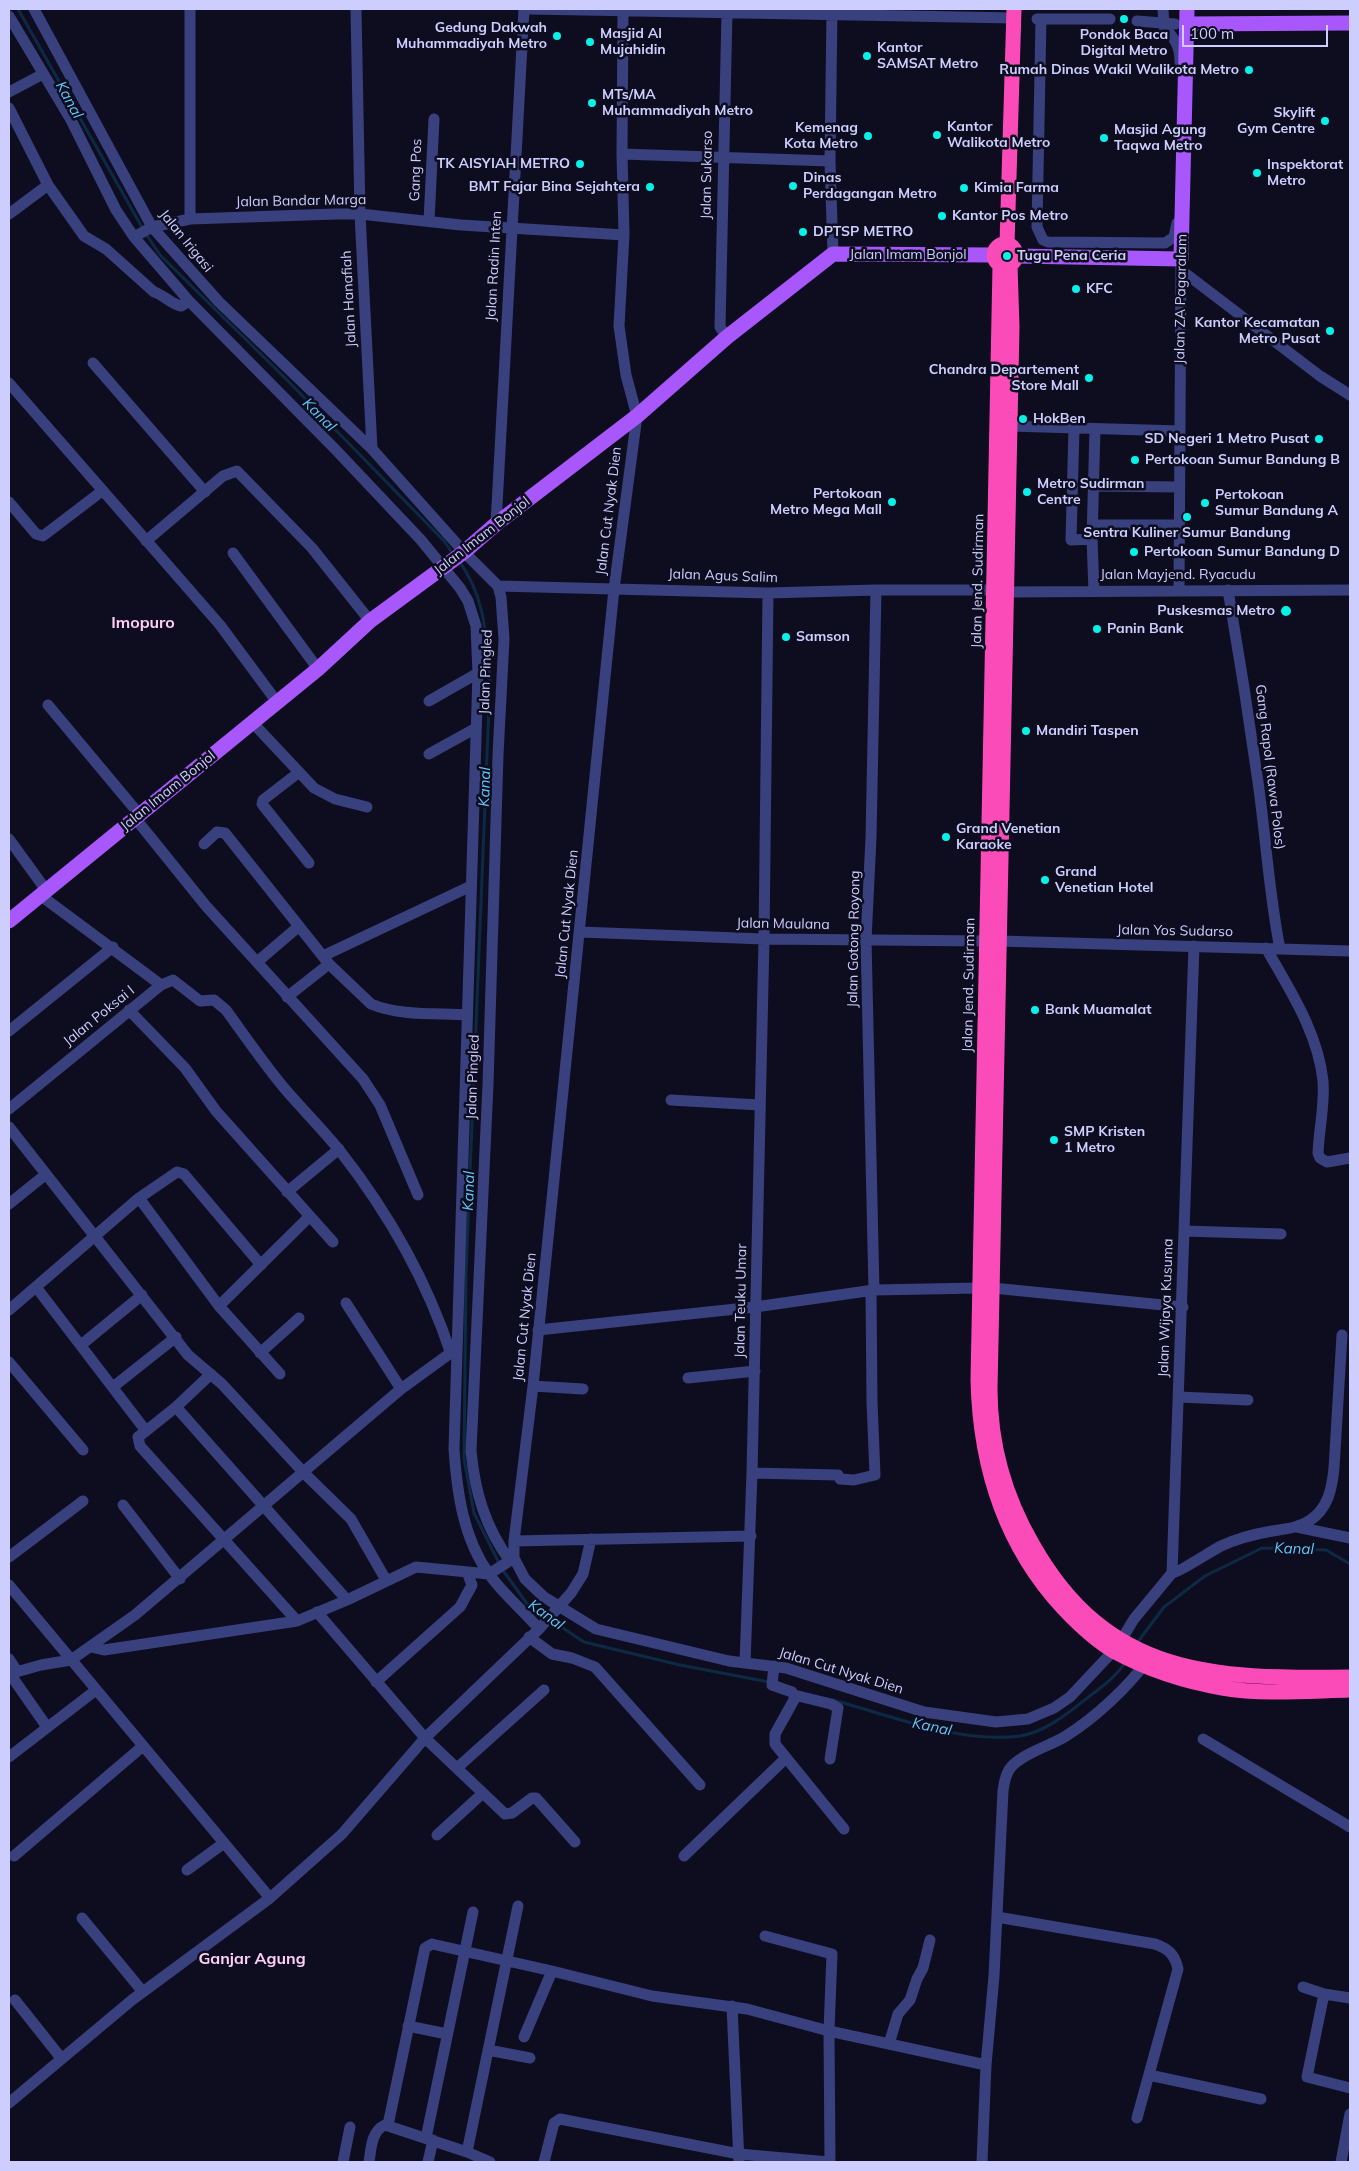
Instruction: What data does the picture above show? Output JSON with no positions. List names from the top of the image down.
{
  "streets": {
    "highway": ["Jalan Jend. Sudirman"],
    "main road": ["Jalan Imam Bonjol", "Jalan ZA Pagaralam"],
    "street": [
      "Gang Pos",
      "Jalan Sukarso",
      "Jalan Bandar Marga",
      "Jalan Irigasi",
      "Jalan Radin Inten",
      "Jalan Hanafiah",
      "Jalan Cut Nyak Dien",
      "Jalan Mayjend. Ryacudu",
      "Jalan Agus Salim",
      "Jalan Pingled",
      "Gang Rapol (Rawa Polos)",
      "Jalan Maulana",
      "Jalan Yos Sudarso",
      "Jalan Gotong Royong",
      "Jalan Poksai I",
      "Jalan Teuku Umar",
      "Jalan Wijaya Kusuma"
    ]
  },
  "crossings": [
    ["Gang Pos", "Jalan Bandar Marga"],
    ["Jalan Sukarso", "Jalan Imam Bonjol"],
    ["Jalan Bandar Marga", "Jalan Irigasi"],
    ["Jalan Bandar Marga", "Jalan Radin Inten"],
    ["Jalan Bandar Marga", "Jalan Hanafiah"],
    ["Jalan Irigasi", "Jalan Hanafiah"],
    ["Jalan Imam Bonjol", "Jalan Radin Inten"],
    ["Jalan Imam Bonjol", "Jalan ZA Pagaralam"],
    ["Jalan Imam Bonjol", "Jalan Cut Nyak Dien"],
    ["Jalan Imam Bonjol", "Jalan Jend. Sudirman"],
    ["Jalan Imam Bonjol", "Jalan Poksai I"],
    ["Jalan ZA Pagaralam", "Jalan Mayjend. Ryacudu"],
    ["Jalan Cut Nyak Dien", "Jalan Agus Salim"],
    ["Jalan Cut Nyak Dien", "Jalan Jend. Sudirman"],
    ["Jalan Cut Nyak Dien", "Jalan Pingled"],
    ["Jalan Cut Nyak Dien", "Jalan Maulana"],
    ["Jalan Cut Nyak Dien", "Jalan Teuku Umar"],
    ["Jalan Mayjend. Ryacudu", "Jalan Agus Salim"],
    ["Jalan Mayjend. Ryacudu", "Jalan Jend. Sudirman"],
    ["Jalan Mayjend. Ryacudu", "Gang Rapol (Rawa Polos)"],
    ["Jalan Agus Salim", "Jalan Jend. Sudirman"],
    ["Jalan Agus Salim", "Jalan Pingled"],
    ["Jalan Agus Salim", "Jalan Gotong Royong"],
    ["Jalan Agus Salim", "Jalan Teuku Umar"],
    ["Jalan Jend. Sudirman", "Jalan Maulana"],
    ["Jalan Jend. Sudirman", "Jalan Yos Sudarso"],
    ["Gang Rapol (Rawa Polos)", "Jalan Yos Sudarso"],
    ["Jalan Maulana", "Jalan Yos Sudarso"],
    ["Jalan Maulana", "Jalan Gotong Royong"],
    ["Jalan Maulana", "Jalan Teuku Umar"],
    ["Jalan Yos Sudarso", "Jalan Wijaya Kusuma"],
    ["Jalan Gotong Royong", "Jalan Teuku Umar"]
  ],
  "districts": ["Imopuro", "Ganjar Agung"],
  "water": ["Kanal"],
  "places": [
    "Pondok Baca Digital Metro",
    "Gedung Dakwah Muhammadiyah Metro",
    "Masjid Al Mujahidin",
    "Kantor SAMSAT Metro",
    "Rumah Dinas Wakil Walikota Metro",
    "MTs/MA Muhammadiyah Metro",
    "Skylift Gym Centre",
    "Kantor Walikota Metro",
    "Kemenag Kota Metro",
    "Masjid Agung Taqwa Metro",
    "TK AISYIAH METRO",
    "Inspektorat Metro",
    "Dinas Perdagangan Metro",
    "BMT Fajar Bina Sejahtera",
    "Kimia Farma",
    "Kantor Pos Metro",
    "DPTSP METRO",
    "Tugu Pena Ceria",
    "KFC",
    "Kantor Kecamatan Metro Pusat",
    "Chandra Departement Store Mall",
    "HokBen",
    "SD Negeri 1 Metro Pusat",
    "Pertokoan Sumur Bandung B",
    "Metro Sudirman Centre",
    "Pertokoan Metro Mega Mall",
    "Pertokoan Sumur Bandung A",
    "Sentra Kuliner Sumur Bandung",
    "Pertokoan Sumur Bandung D",
    "Puskesmas Metro",
    "Panin Bank",
    "Samson",
    "Mandiri Taspen",
    "Grand Venetian Karaoke",
    "Grand Venetian Hotel",
    "Bank Muamalat",
    "SMP Kristen 1 Metro"
  ],
  "scale_bar": "100 m"
}
